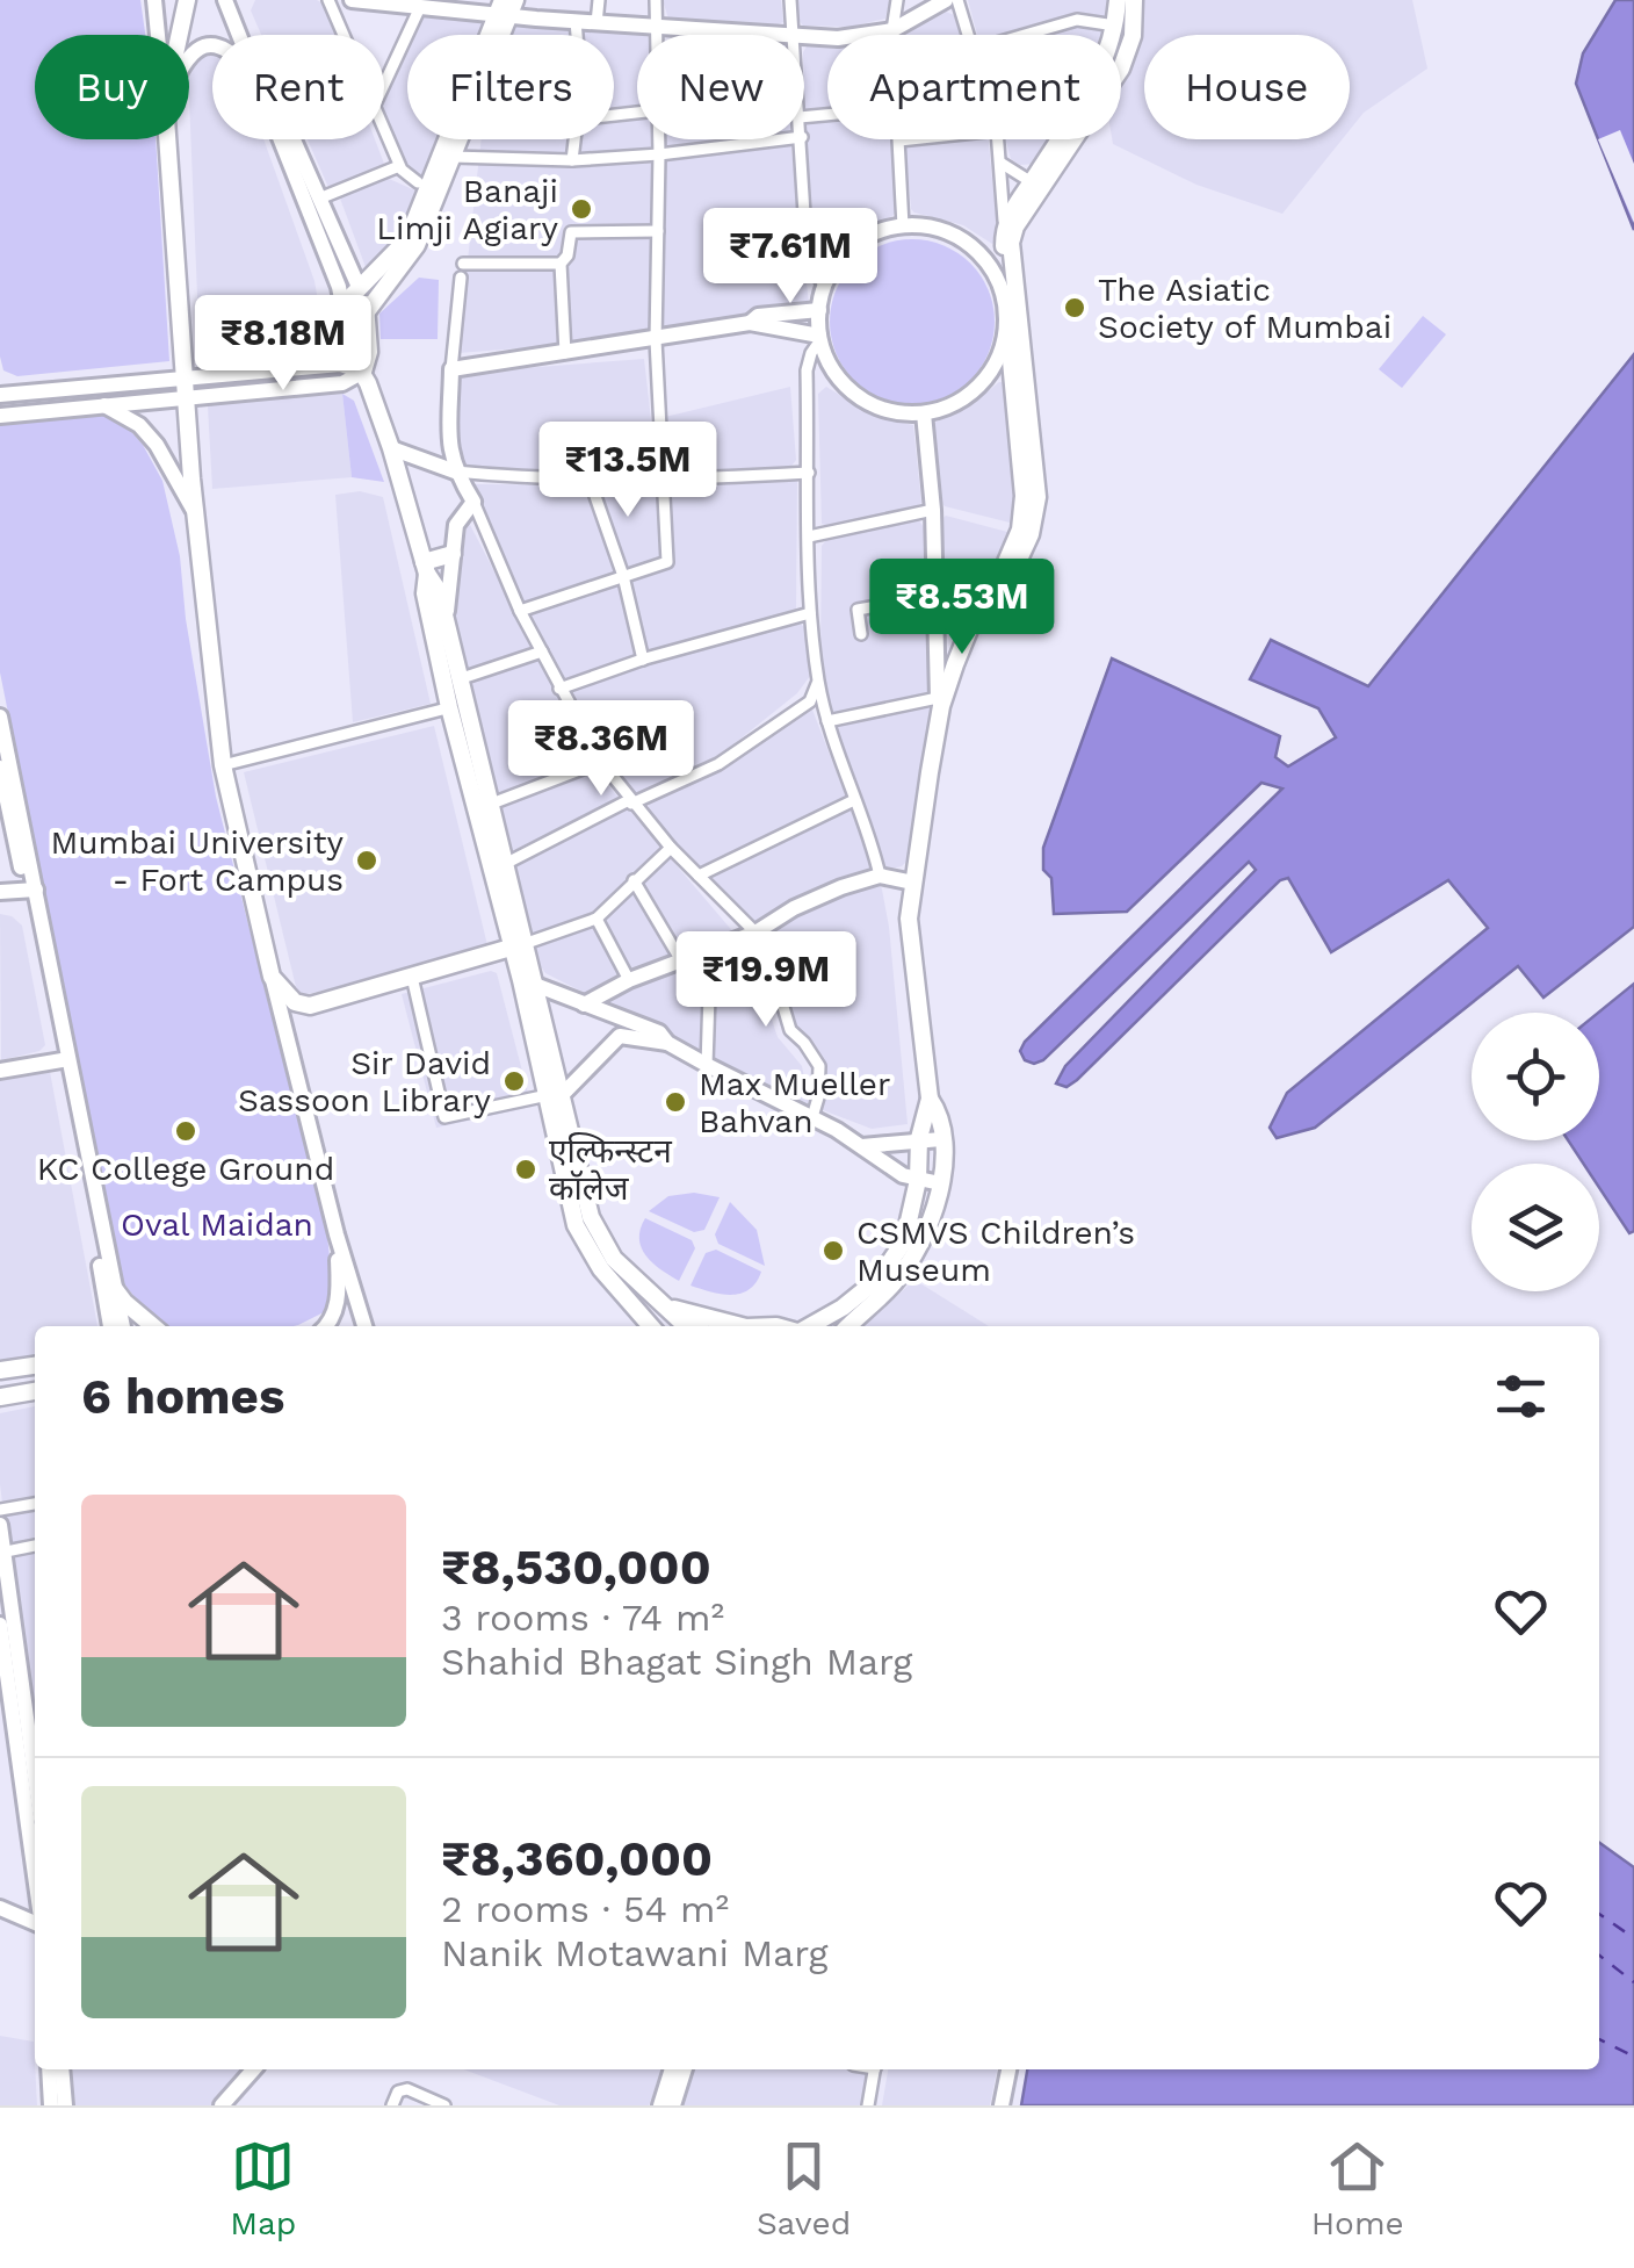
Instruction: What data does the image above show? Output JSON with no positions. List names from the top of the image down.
{
  "parks": ["Oval Maidan"],
  "places": [
    "Banaji Limji Agiary",
    "The Asiatic Society of Mumbai",
    "Mumbai University - Fort Campus",
    "Sir David Sassoon Library",
    "Max Mueller Bahvan",
    "KC College Ground",
    "एल्फिन्स्टन कॉलेज",
    "CSMVS Children’s Museum"
  ],
  "page": {
    "chip": [
      "Buy",
      "Rent",
      "Filters",
      "New",
      "Apartment",
      "House"
    ],
    "price": [
      "₹7.61M",
      "₹8.18M",
      "₹13.5M",
      "₹8.53M",
      "₹8.36M",
      "₹19.9M"
    ],
    "heading": "6 homes",
    "list": [
      {
        "name": "₹8,530,000",
        "note": "3 rooms · 74 m² · Shahid Bhagat Singh Marg"
      },
      {
        "name": "₹8,360,000",
        "note": "2 rooms · 54 m² · Nanik Motawani Marg"
      }
    ],
    "tabs": ["Map", "Saved", "Home"]
  }
}
